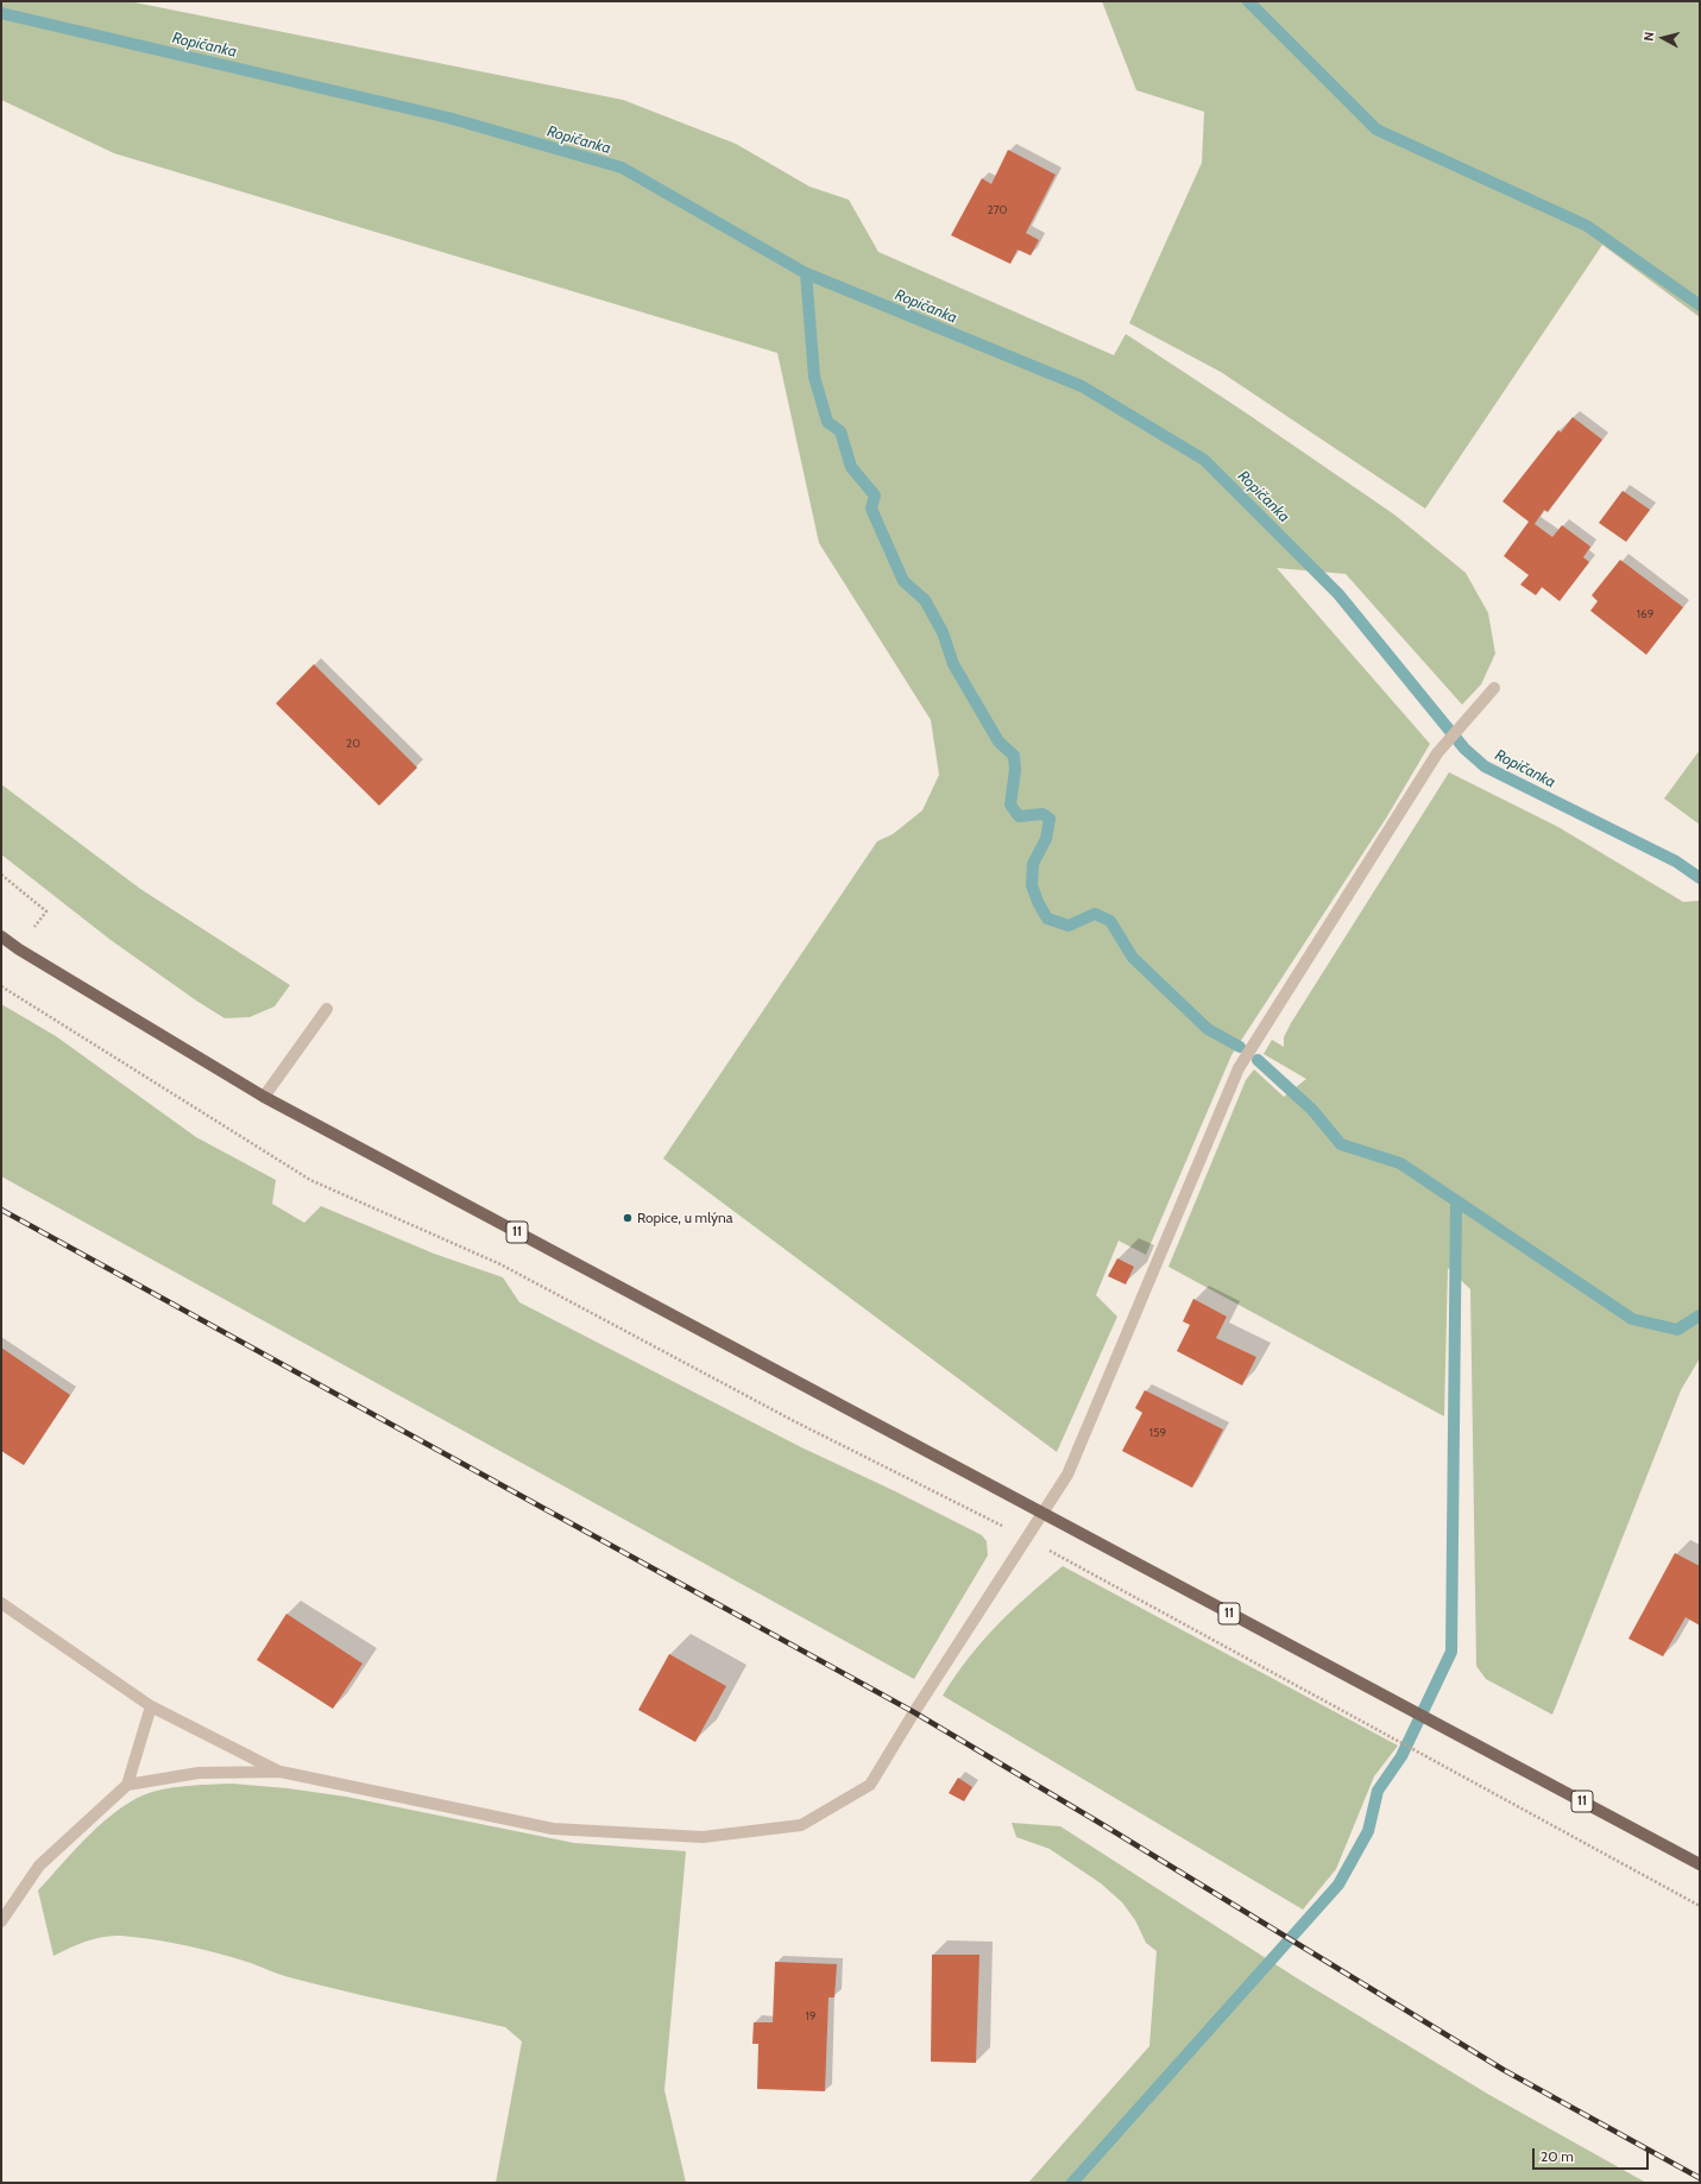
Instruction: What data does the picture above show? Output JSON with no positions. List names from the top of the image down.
{
  "streets": {
    "main road": ["11"]
  },
  "water": ["Ropičanka"],
  "places": ["Ropice, u mlýna"],
  "house_numbers": [
    "270",
    "169",
    "20",
    "159",
    "19"
  ],
  "scale_bar": "20 m",
  "north": "left"
}
